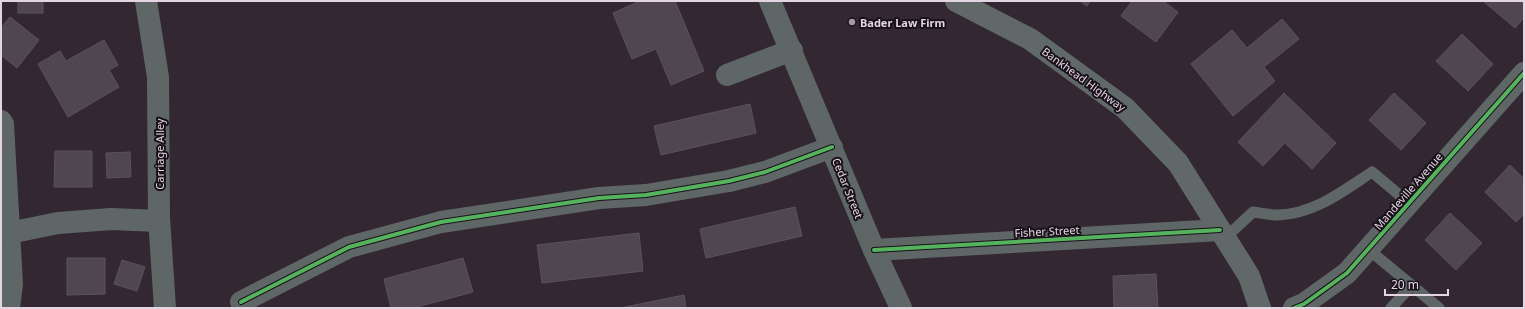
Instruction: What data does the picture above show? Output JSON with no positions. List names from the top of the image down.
{
  "streets": {
    "main road": ["Bankhead Highway"],
    "street": [
      "Carriage Alley",
      "Cedar Street",
      "Mandeville Avenue",
      "Fisher Street"
    ]
  },
  "crossings": [
    ["Bankhead Highway", "Fisher Street"],
    ["Cedar Street", "Fisher Street"]
  ],
  "places": ["Bader Law Firm"],
  "scale_bar": "20 m"
}
